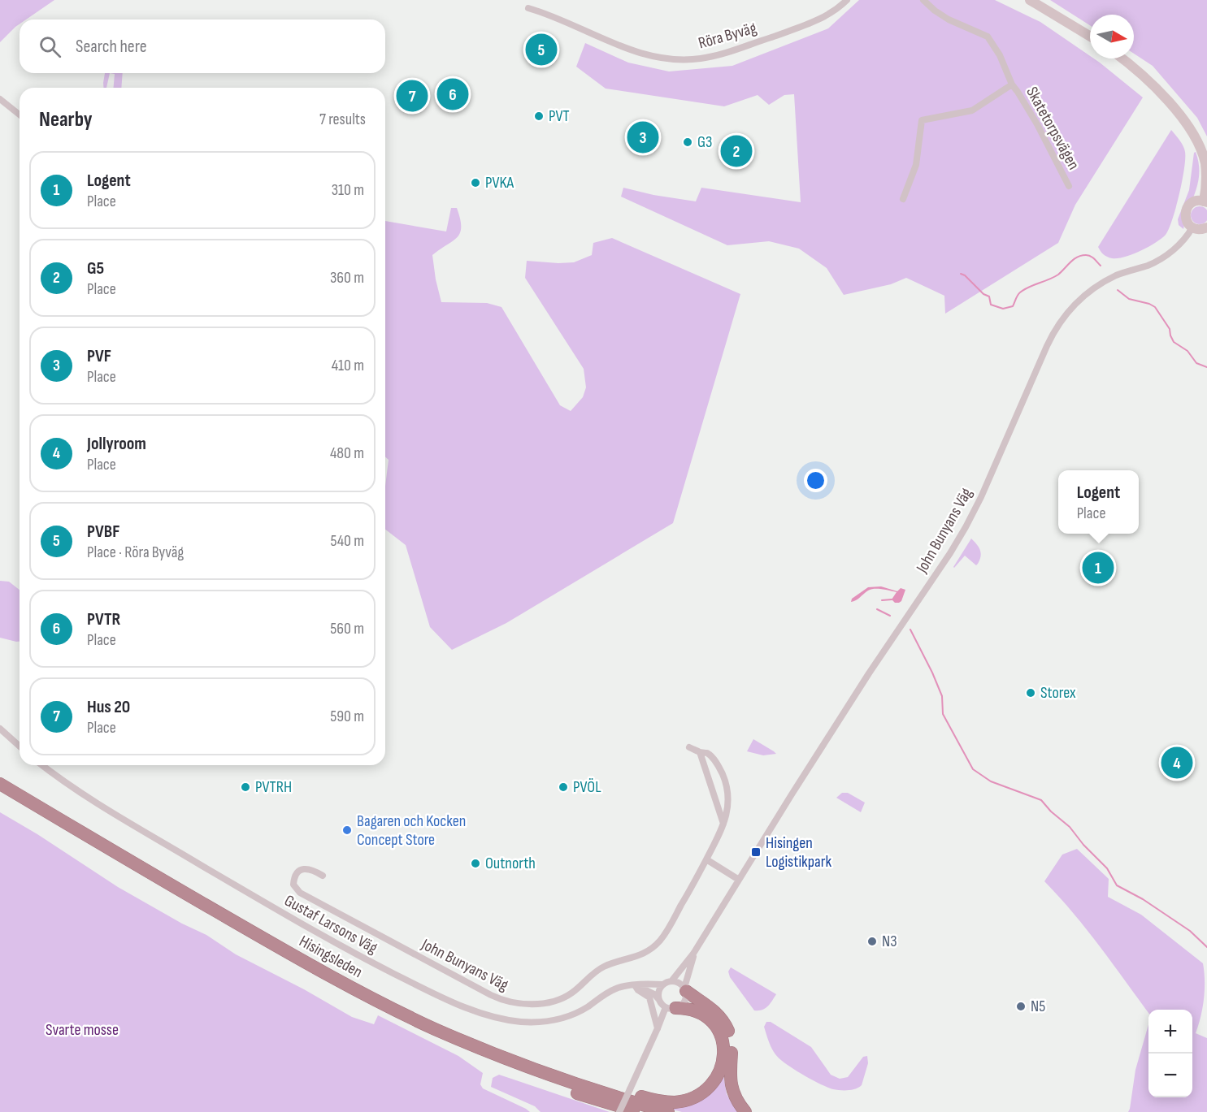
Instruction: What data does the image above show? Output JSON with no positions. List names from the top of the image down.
{
  "streets": {
    "highway": ["Hisingsleden"],
    "street": [
      "Röra Byväg",
      "Skatetorpsvägen",
      "John Bunyans Väg",
      "Gustaf Larsons Väg"
    ]
  },
  "crossings": [
    ["John Bunyans Väg", "Gustaf Larsons Väg"]
  ],
  "parks": ["Svarte mosse"],
  "places": {
    "other": [
      "PVT",
      "G3",
      "PVKA",
      "Storex",
      "PVTRH",
      "PVÖL",
      "Bagaren och Kocken Concept Store",
      "Outnorth",
      "N3",
      "N5"
    ],
    "transit": ["Hisingen Logistikpark"]
  },
  "north": "right",
  "page": {
    "search": "Search here",
    "pins": [
      "5",
      "6",
      "7",
      "3",
      "2",
      "1",
      "4"
    ],
    "heading": ["Nearby", "7 results"],
    "list": [
      {
        "mark": "1",
        "name": "Logent",
        "note": "Place",
        "value": "310 m"
      },
      {
        "mark": "2",
        "name": "G5",
        "note": "Place",
        "value": "360 m"
      },
      {
        "mark": "3",
        "name": "PVF",
        "note": "Place",
        "value": "410 m"
      },
      {
        "mark": "4",
        "name": "Jollyroom",
        "note": "Place",
        "value": "480 m"
      },
      {
        "mark": "5",
        "name": "PVBF",
        "note": "Place · Röra Byväg",
        "value": "540 m"
      },
      {
        "mark": "6",
        "name": "PVTR",
        "note": "Place",
        "value": "560 m"
      },
      {
        "mark": "7",
        "name": "Hus 20",
        "note": "Place",
        "value": "590 m"
      }
    ],
    "popup": ["Logent", "Place"],
    "map_buttons": ["+", "−"]
  }
}
